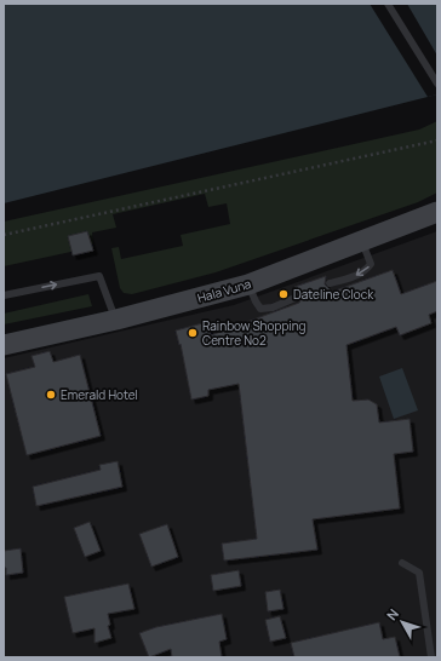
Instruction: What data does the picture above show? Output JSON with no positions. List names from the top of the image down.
{
  "streets": {
    "main road": ["Hala Vuna"]
  },
  "places": ["Dateline Clock", "Rainbow Shopping Centre No2", "Emerald Hotel"],
  "north": "top left"
}
